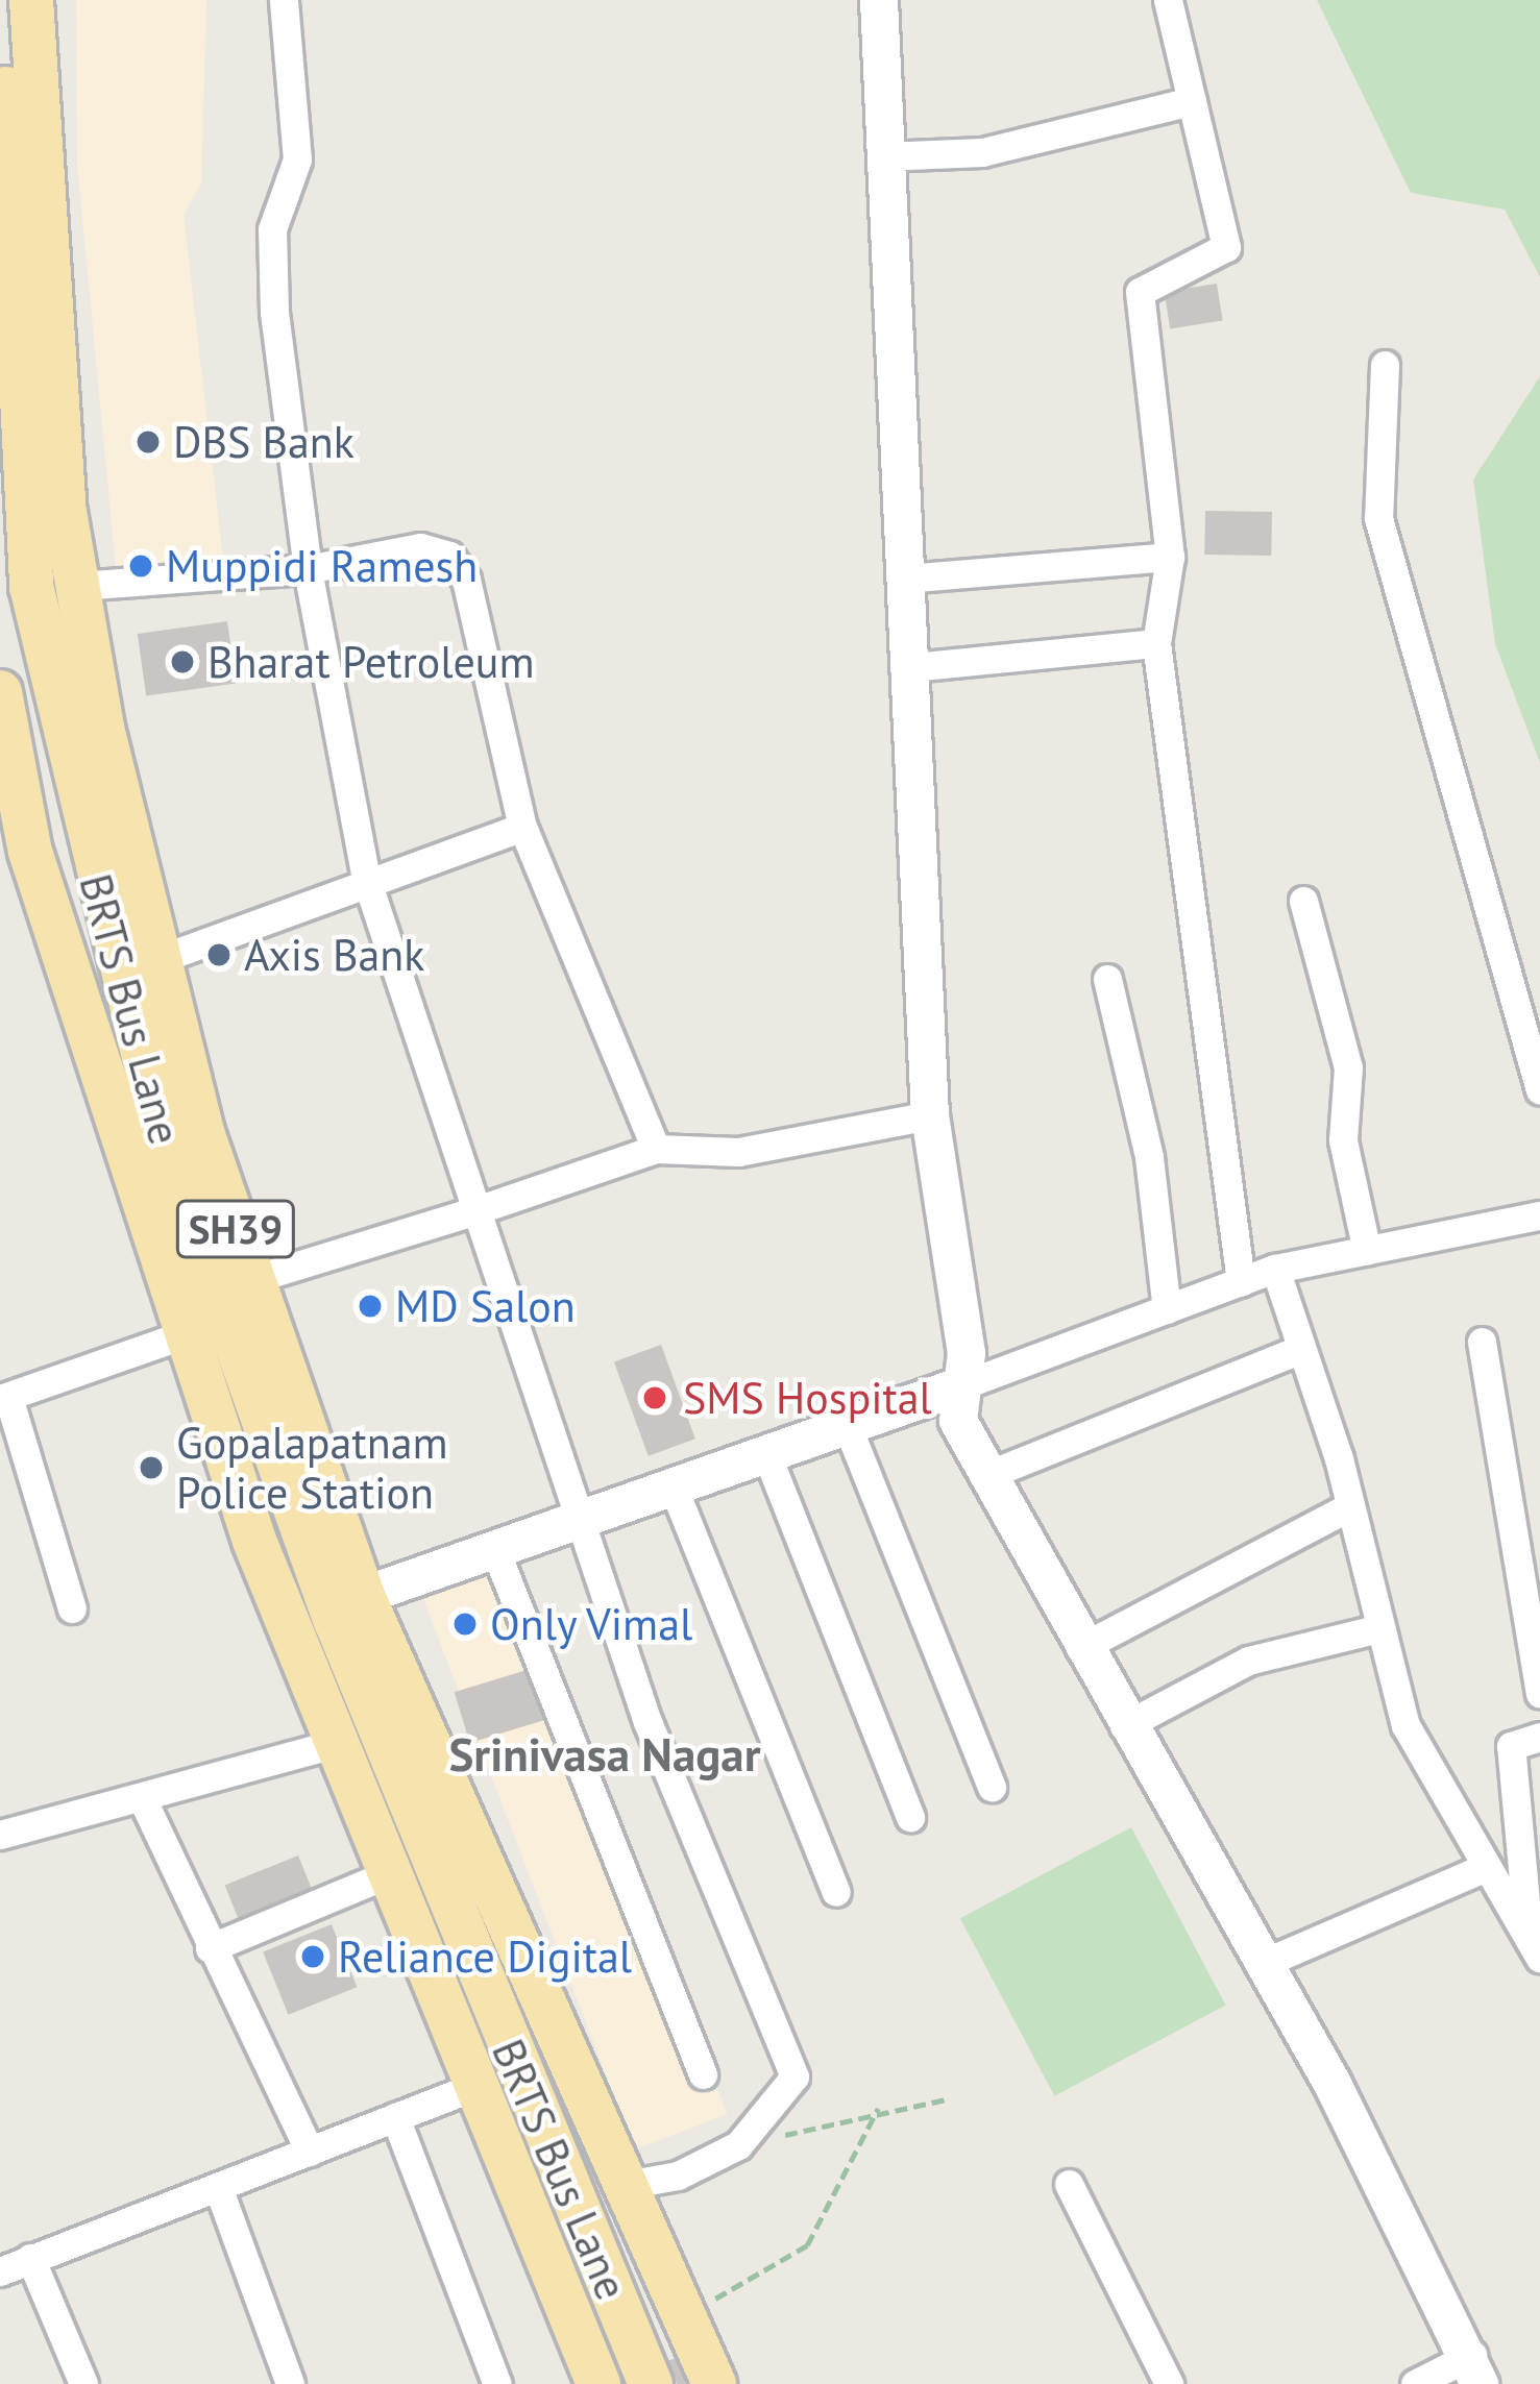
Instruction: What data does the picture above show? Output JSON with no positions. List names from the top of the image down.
{
  "streets": {
    "main road": ["BRTS Bus Lane", "SH39"]
  },
  "districts": ["Srinivasa Nagar"],
  "places": [
    "DBS Bank",
    "Muppidi Ramesh",
    "Bharat Petroleum",
    "Axis Bank",
    "MD Salon",
    "SMS Hospital",
    "Gopalapatnam Police Station",
    "Only Vimal",
    "Reliance Digital"
  ]
}
